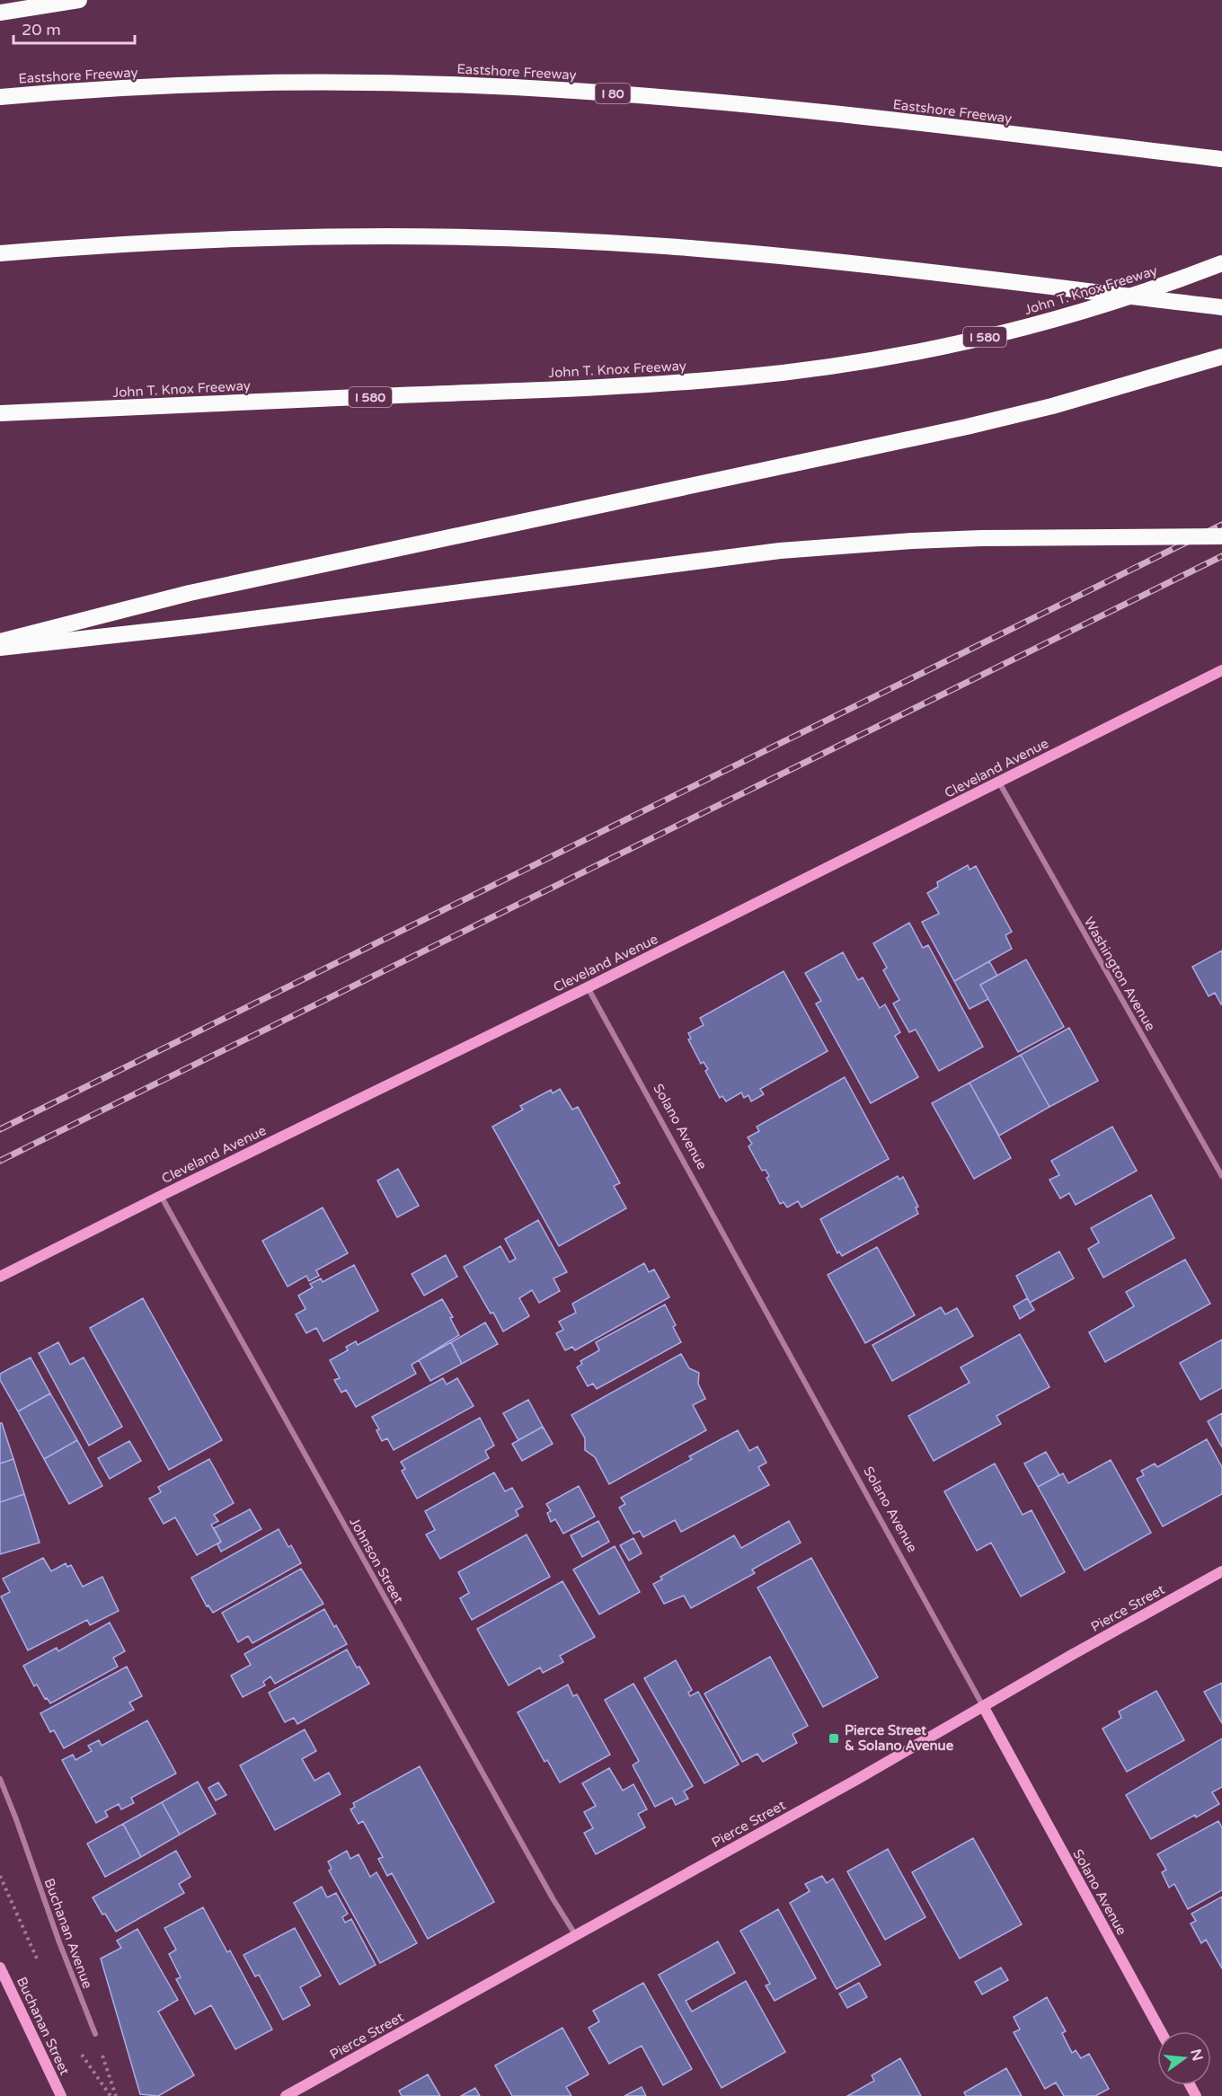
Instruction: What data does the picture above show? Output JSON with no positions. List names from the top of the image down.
{
  "streets": {
    "highway": [
      "Eastshore Freeway",
      "I 80",
      "John T. Knox Freeway",
      "I 580"
    ],
    "street": [
      "Cleveland Avenue",
      "Washington Avenue",
      "Solano Avenue",
      "Johnson Street",
      "Pierce Street",
      "Buchanan Avenue",
      "Buchanan Street"
    ]
  },
  "crossings": [
    ["Cleveland Avenue", "Washington Avenue"],
    ["Cleveland Avenue", "Solano Avenue"],
    ["Cleveland Avenue", "Johnson Street"],
    ["Solano Avenue", "Pierce Street"],
    ["Johnson Street", "Pierce Street"]
  ],
  "places": {
    "transit": ["Pierce Street & Solano Avenue"]
  },
  "scale_bar": "20 m",
  "north": "right"
}
